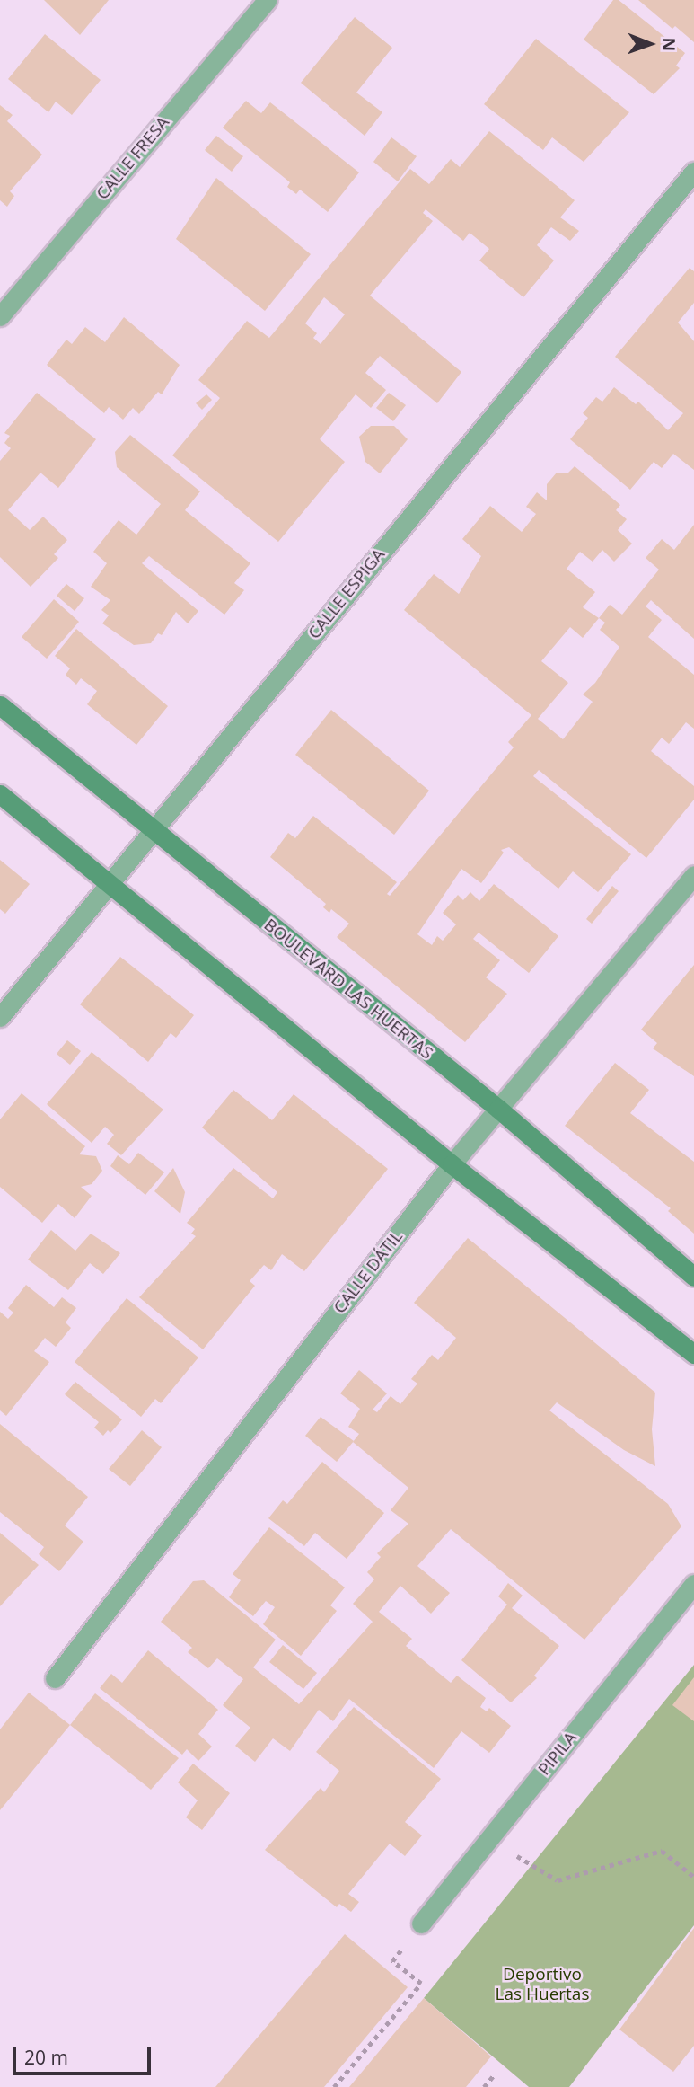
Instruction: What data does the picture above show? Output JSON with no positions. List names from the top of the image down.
{
  "streets": {
    "main road": ["BOULEVARD LAS HUERTAS"],
    "street": [
      "CALLE FRESA",
      "CALLE ESPIGA",
      "CALLE DÁTIL",
      "PIPILA"
    ]
  },
  "crossings": [
    ["CALLE ESPIGA", "BOULEVARD LAS HUERTAS"],
    ["BOULEVARD LAS HUERTAS", "CALLE DÁTIL"]
  ],
  "parks": ["Deportivo Las Huertas"],
  "scale_bar": "20 m",
  "north": "right"
}
